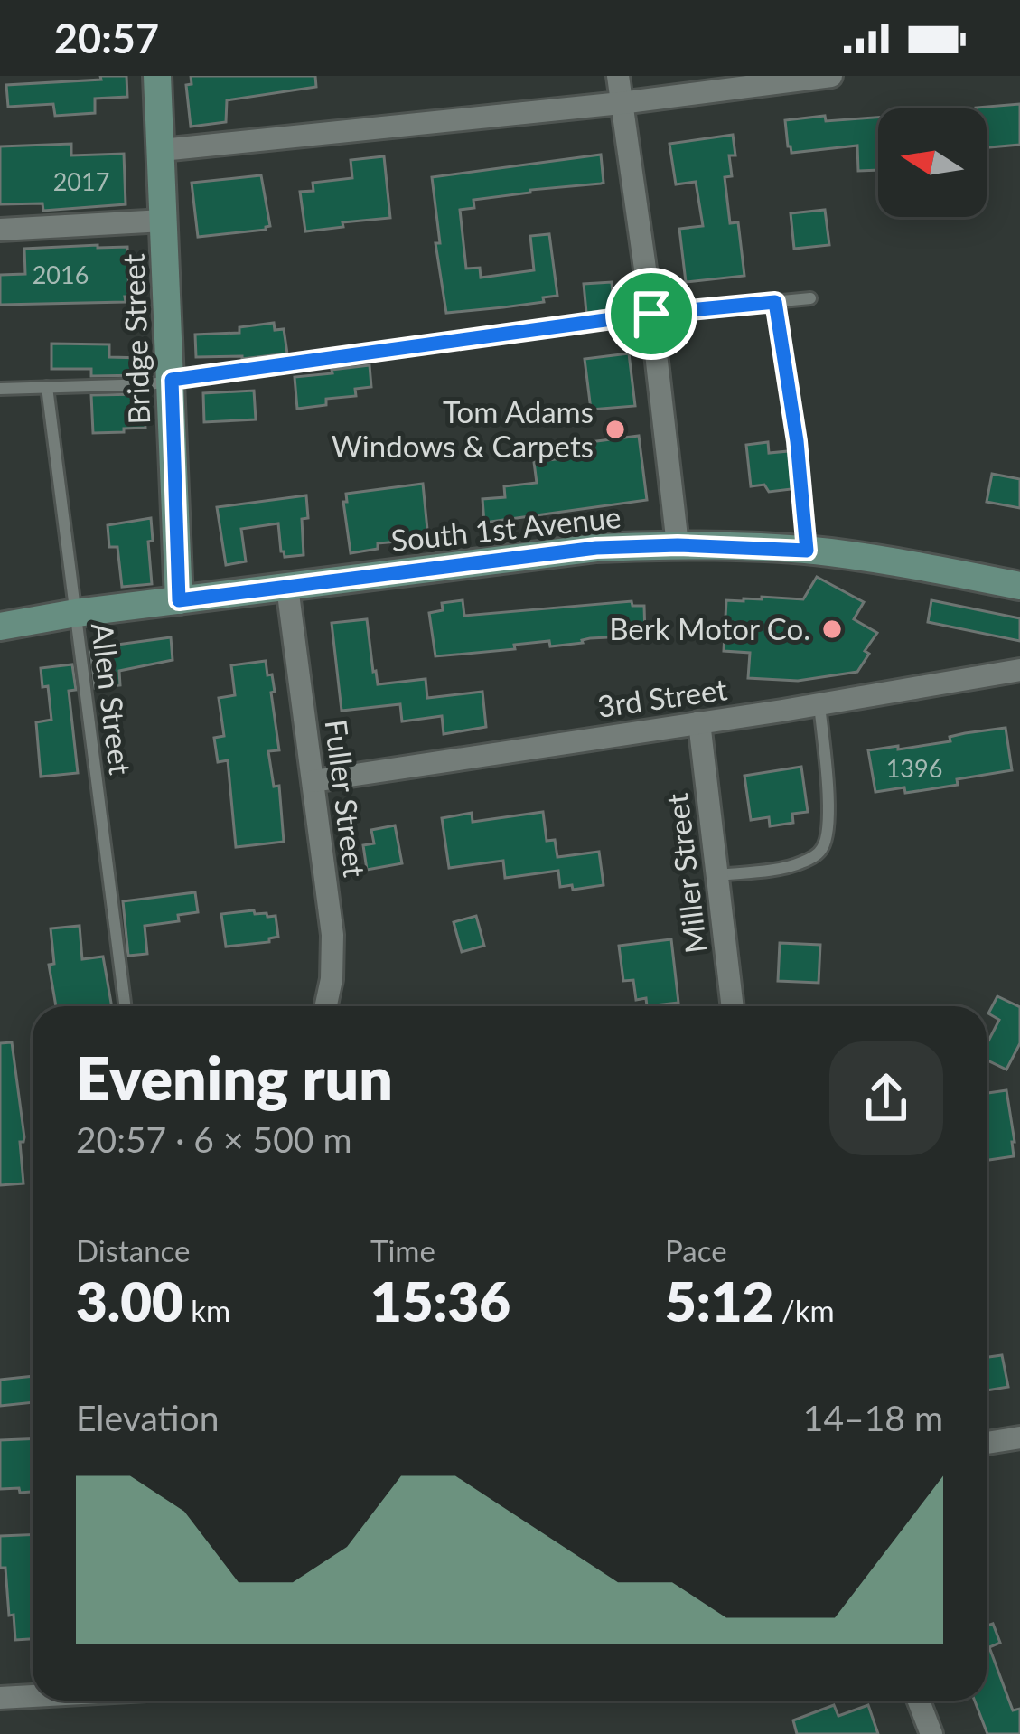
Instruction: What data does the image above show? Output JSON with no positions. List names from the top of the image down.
{
  "streets": {
    "main road": ["Bridge Street", "South 1st Avenue"],
    "street": ["3rd Street", "Fuller Street", "Miller Street"],
    "lane": ["Allen Street"]
  },
  "crossings": [
    ["Bridge Street", "South 1st Avenue"],
    ["South 1st Avenue", "Allen Street"],
    ["South 1st Avenue", "Fuller Street"],
    ["3rd Street", "Fuller Street"],
    ["3rd Street", "Miller Street"]
  ],
  "places": ["Tom Adams Windows & Carpets", "Berk Motor Co."],
  "house_numbers": ["2017", "2016", "1396"],
  "north": "left",
  "page": {
    "status": "20:57",
    "heading": ["Evening run", "20:57 · 6 × 500 m"],
    "stats": [
      ["Distance", "3.00 km"],
      ["Time", "15:36"],
      ["Pace", "5:12 /km"]
    ],
    "chart": ["Elevation", "14–18 m"]
  }
}
